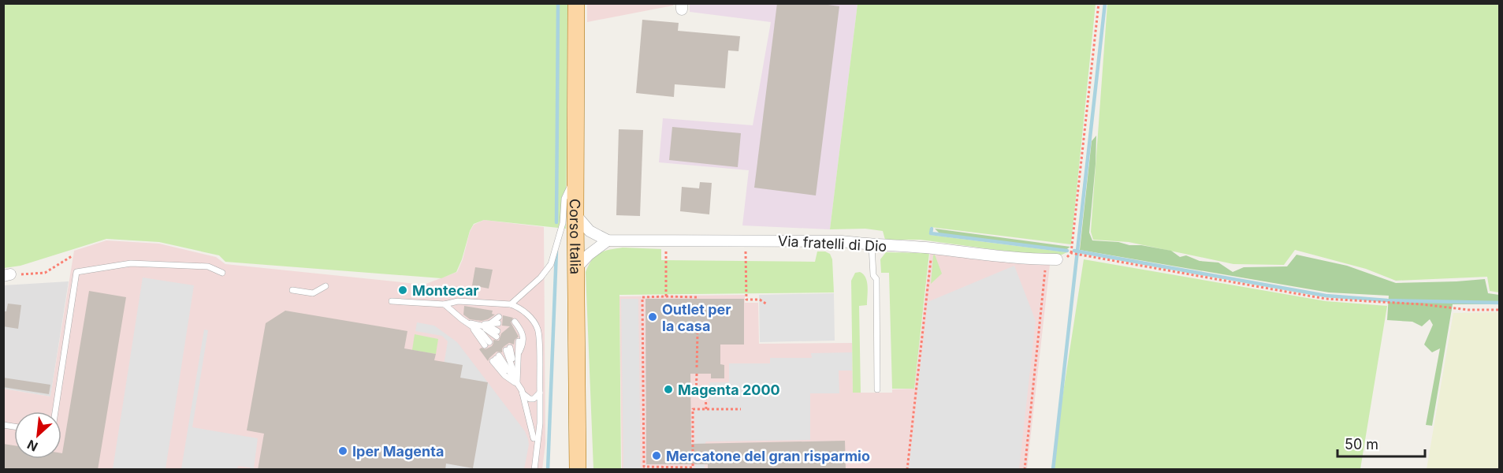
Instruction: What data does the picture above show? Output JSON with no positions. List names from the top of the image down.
{
  "streets": {
    "main road": ["Corso Italia"],
    "street": ["Via fratelli di Dio"]
  },
  "places": [
    "Montecar",
    "Outlet per la casa",
    "Magenta 2000",
    "Iper Magenta",
    "Mercatone del gran risparmio"
  ],
  "scale_bar": "50 m",
  "north": "bottom left"
}
